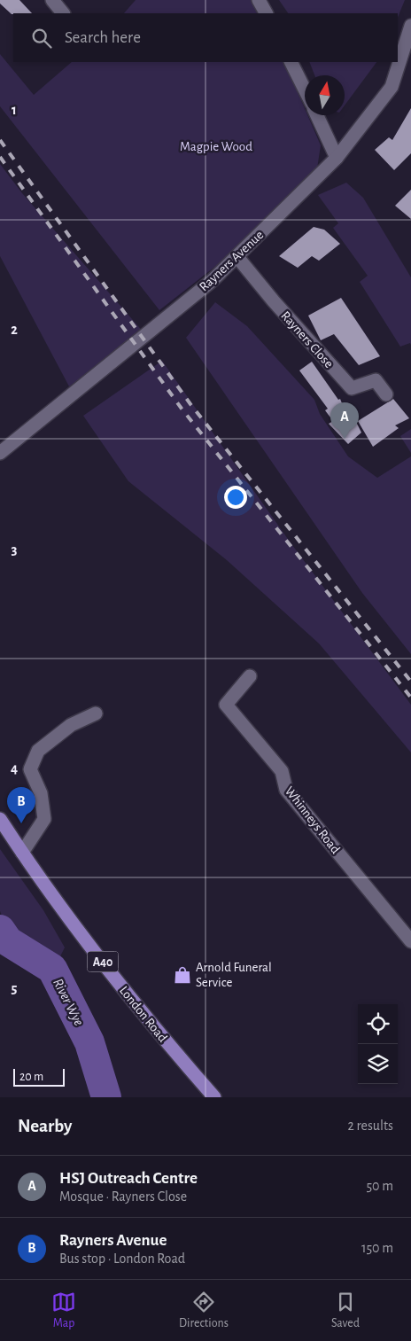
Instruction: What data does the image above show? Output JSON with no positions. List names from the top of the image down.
{
  "streets": {
    "main road": ["A40", "London Road"],
    "street": ["Rayners Avenue", "Rayners Close", "Whinneys Road"]
  },
  "crossings": [
    ["Rayners Avenue", "Rayners Close"]
  ],
  "water": ["River Wye"],
  "parks": ["Magpie Wood"],
  "places": {
    "shop": ["Arnold Funeral Service"]
  },
  "scale_bar": "20 m",
  "north": "top",
  "page": {
    "search": "Search here",
    "pins": ["A", "B"],
    "scale": "20 m",
    "heading": ["Nearby", "2 results"],
    "list": [
      {
        "mark": "A",
        "name": "HSJ Outreach Centre",
        "note": "Mosque · Rayners Close",
        "value": "50 m"
      },
      {
        "mark": "B",
        "name": "Rayners Avenue",
        "note": "Bus stop · London Road",
        "value": "150 m"
      }
    ],
    "nav": ["Map", "Directions", "Saved"]
  },
  "grid": {
    "rows": [
      "1",
      "2",
      "3",
      "4",
      "5"
    ]
  }
}
